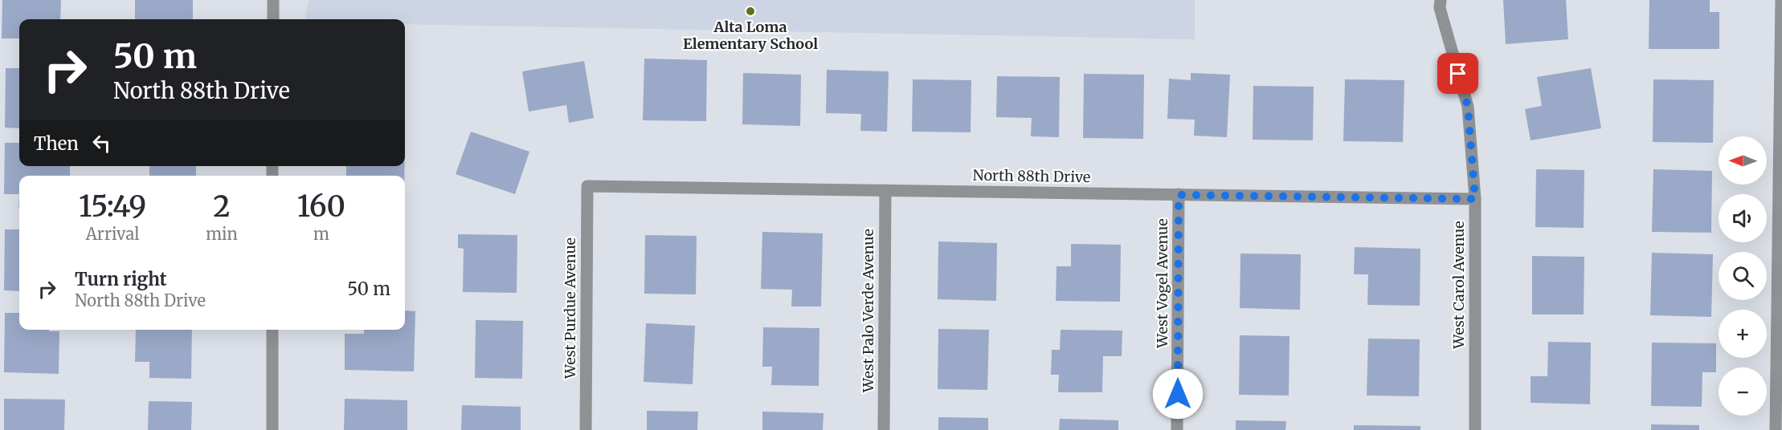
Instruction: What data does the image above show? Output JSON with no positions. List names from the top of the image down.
{
  "streets": {
    "street": [
      "North 88th Drive",
      "West Vogel Avenue",
      "West Carol Avenue",
      "West Purdue Avenue",
      "West Palo Verde Avenue"
    ]
  },
  "crossings": [
    ["North 88th Drive", "West Vogel Avenue"],
    ["North 88th Drive", "West Carol Avenue"],
    ["North 88th Drive", "West Purdue Avenue"],
    ["North 88th Drive", "West Palo Verde Avenue"]
  ],
  "places": ["Alta Loma Elementary School"],
  "north": "left",
  "page": {
    "turn": ["50 m", "North 88th Drive"],
    "then": "Then",
    "map_buttons": ["+", "−"],
    "eta": [
      "15:49",
      "Arrival",
      "2",
      "min",
      "160",
      "m"
    ],
    "list": [
      {
        "name": "Turn right",
        "note": "North 88th Drive",
        "value": "50 m"
      }
    ]
  }
}
